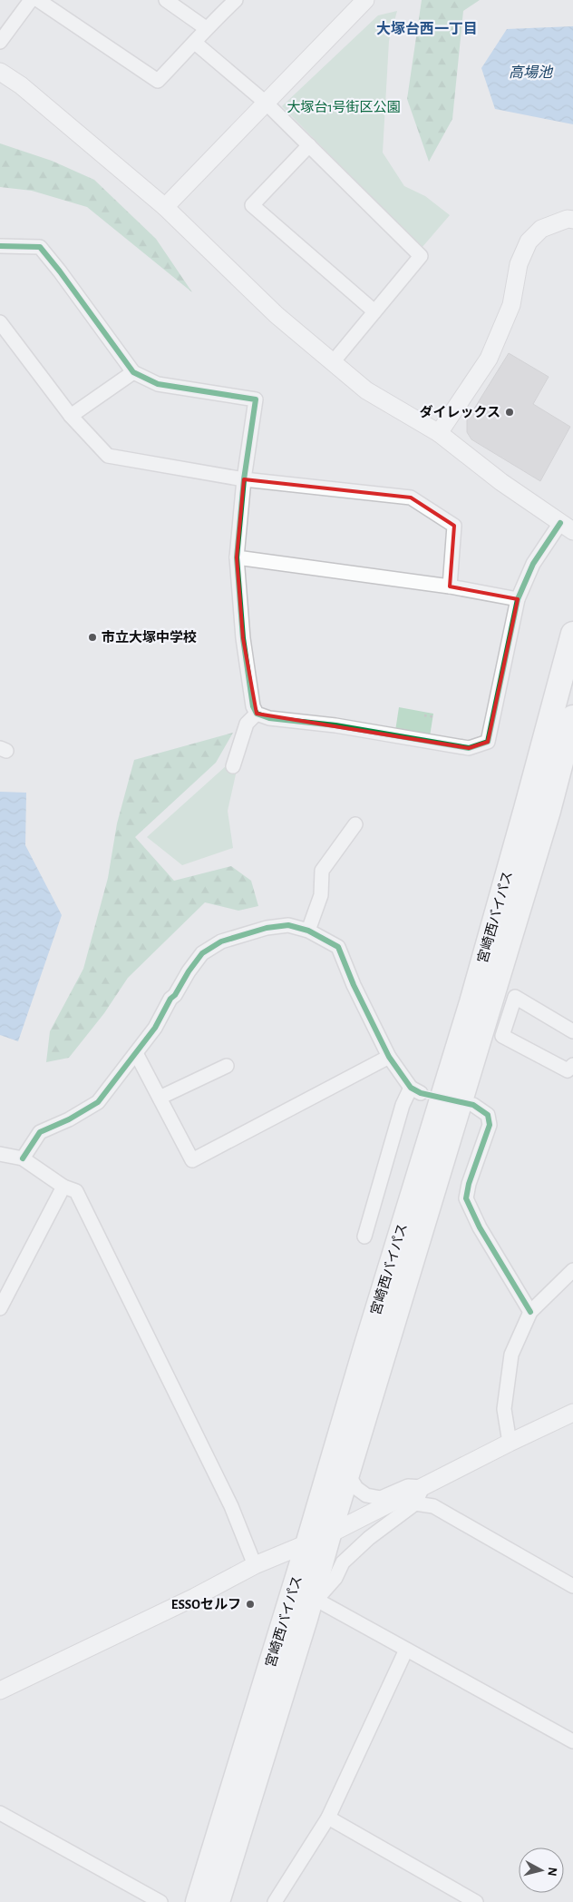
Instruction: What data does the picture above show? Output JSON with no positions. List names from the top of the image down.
{
  "streets": {
    "highway": ["宮崎西バイパス"]
  },
  "districts": ["大塚台西一丁目"],
  "water": ["高場池"],
  "parks": ["大塚台1号街区公園"],
  "places": ["ダイレックス", "市立大塚中学校", "ESSOセルフ"],
  "north": "right"
}
